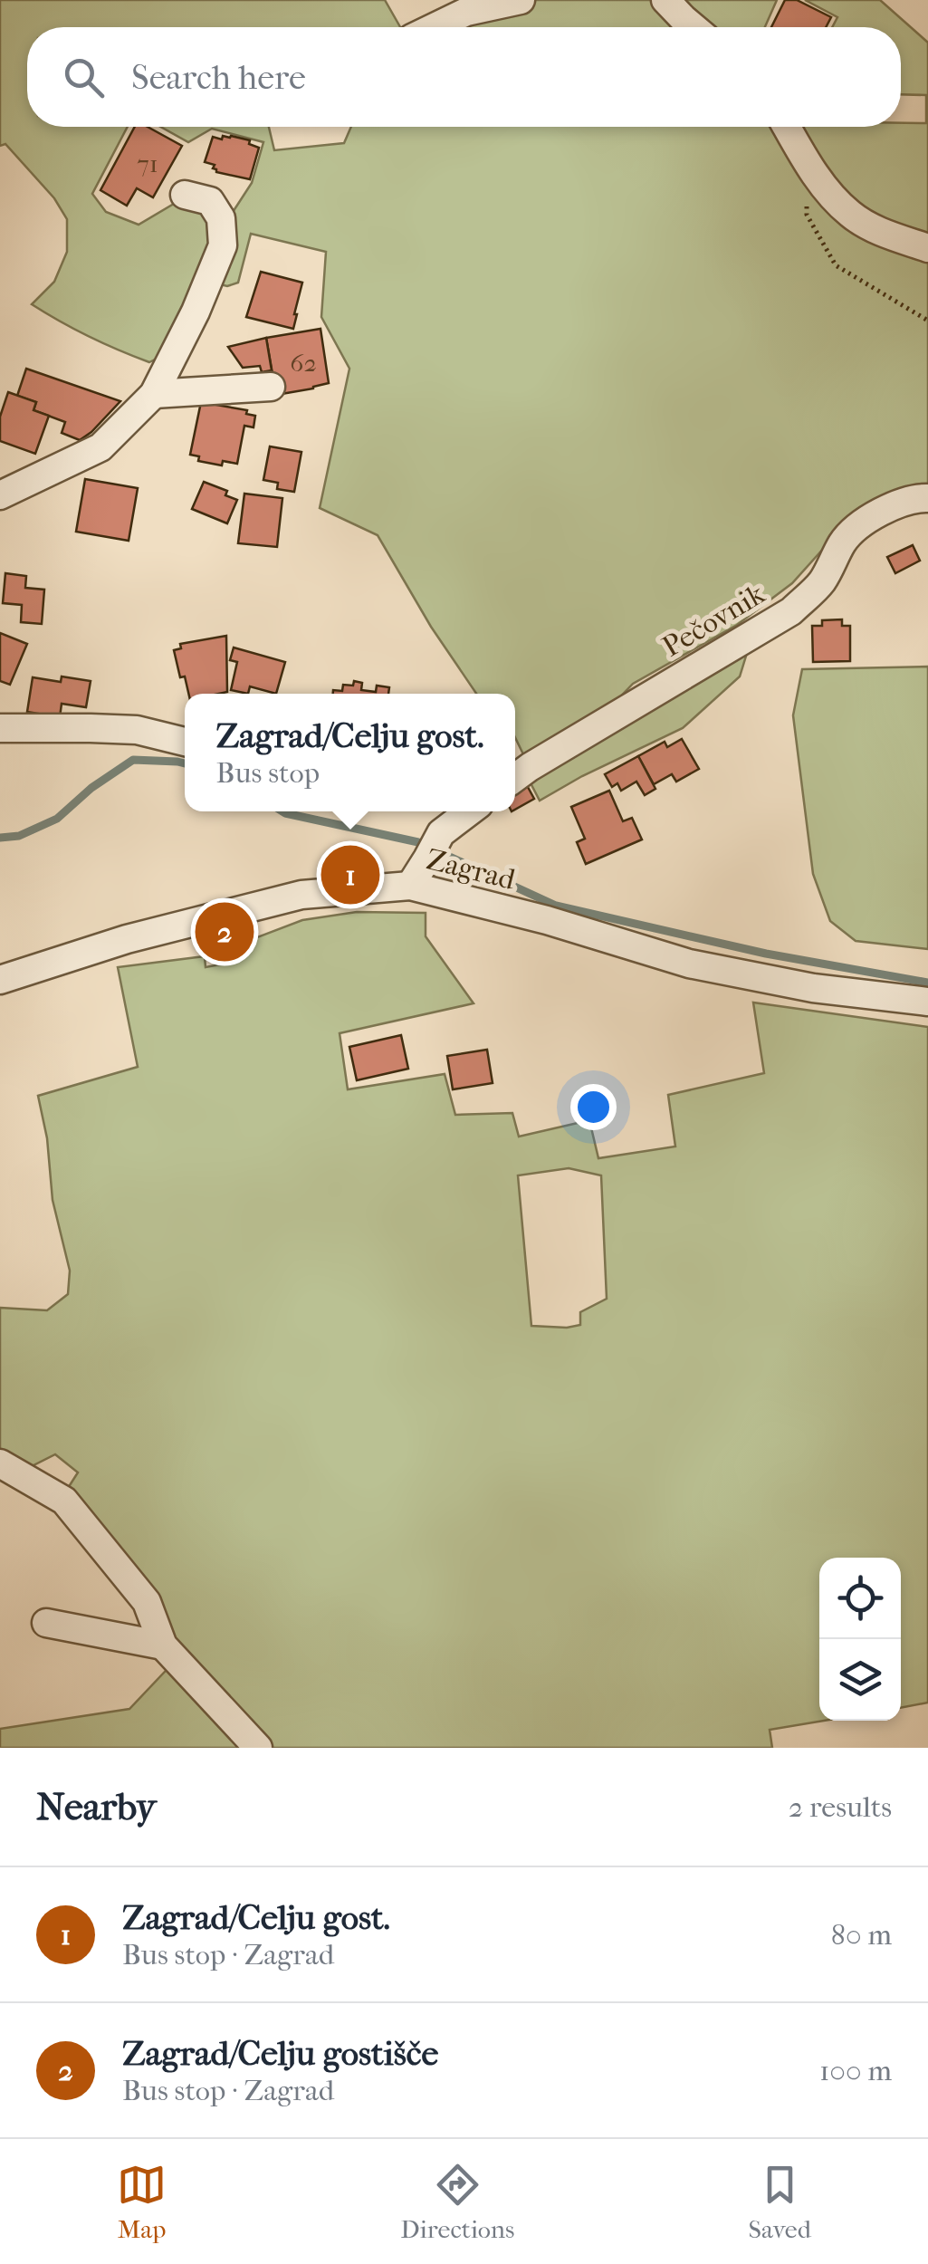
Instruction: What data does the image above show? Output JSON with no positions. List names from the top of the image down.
{
  "streets": {
    "street": ["Pečovnik", "Zagrad"]
  },
  "house_numbers": ["71", "62"],
  "page": {
    "search": "Search here",
    "popup": ["Zagrad/Celju gost.", "Bus stop"],
    "pins": ["1", "2"],
    "heading": ["Nearby", "2 results"],
    "list": [
      {
        "mark": "1",
        "name": "Zagrad/Celju gost.",
        "note": "Bus stop · Zagrad",
        "value": "80 m"
      },
      {
        "mark": "2",
        "name": "Zagrad/Celju gostišče",
        "note": "Bus stop · Zagrad",
        "value": "100 m"
      }
    ],
    "nav": ["Map", "Directions", "Saved"]
  }
}
